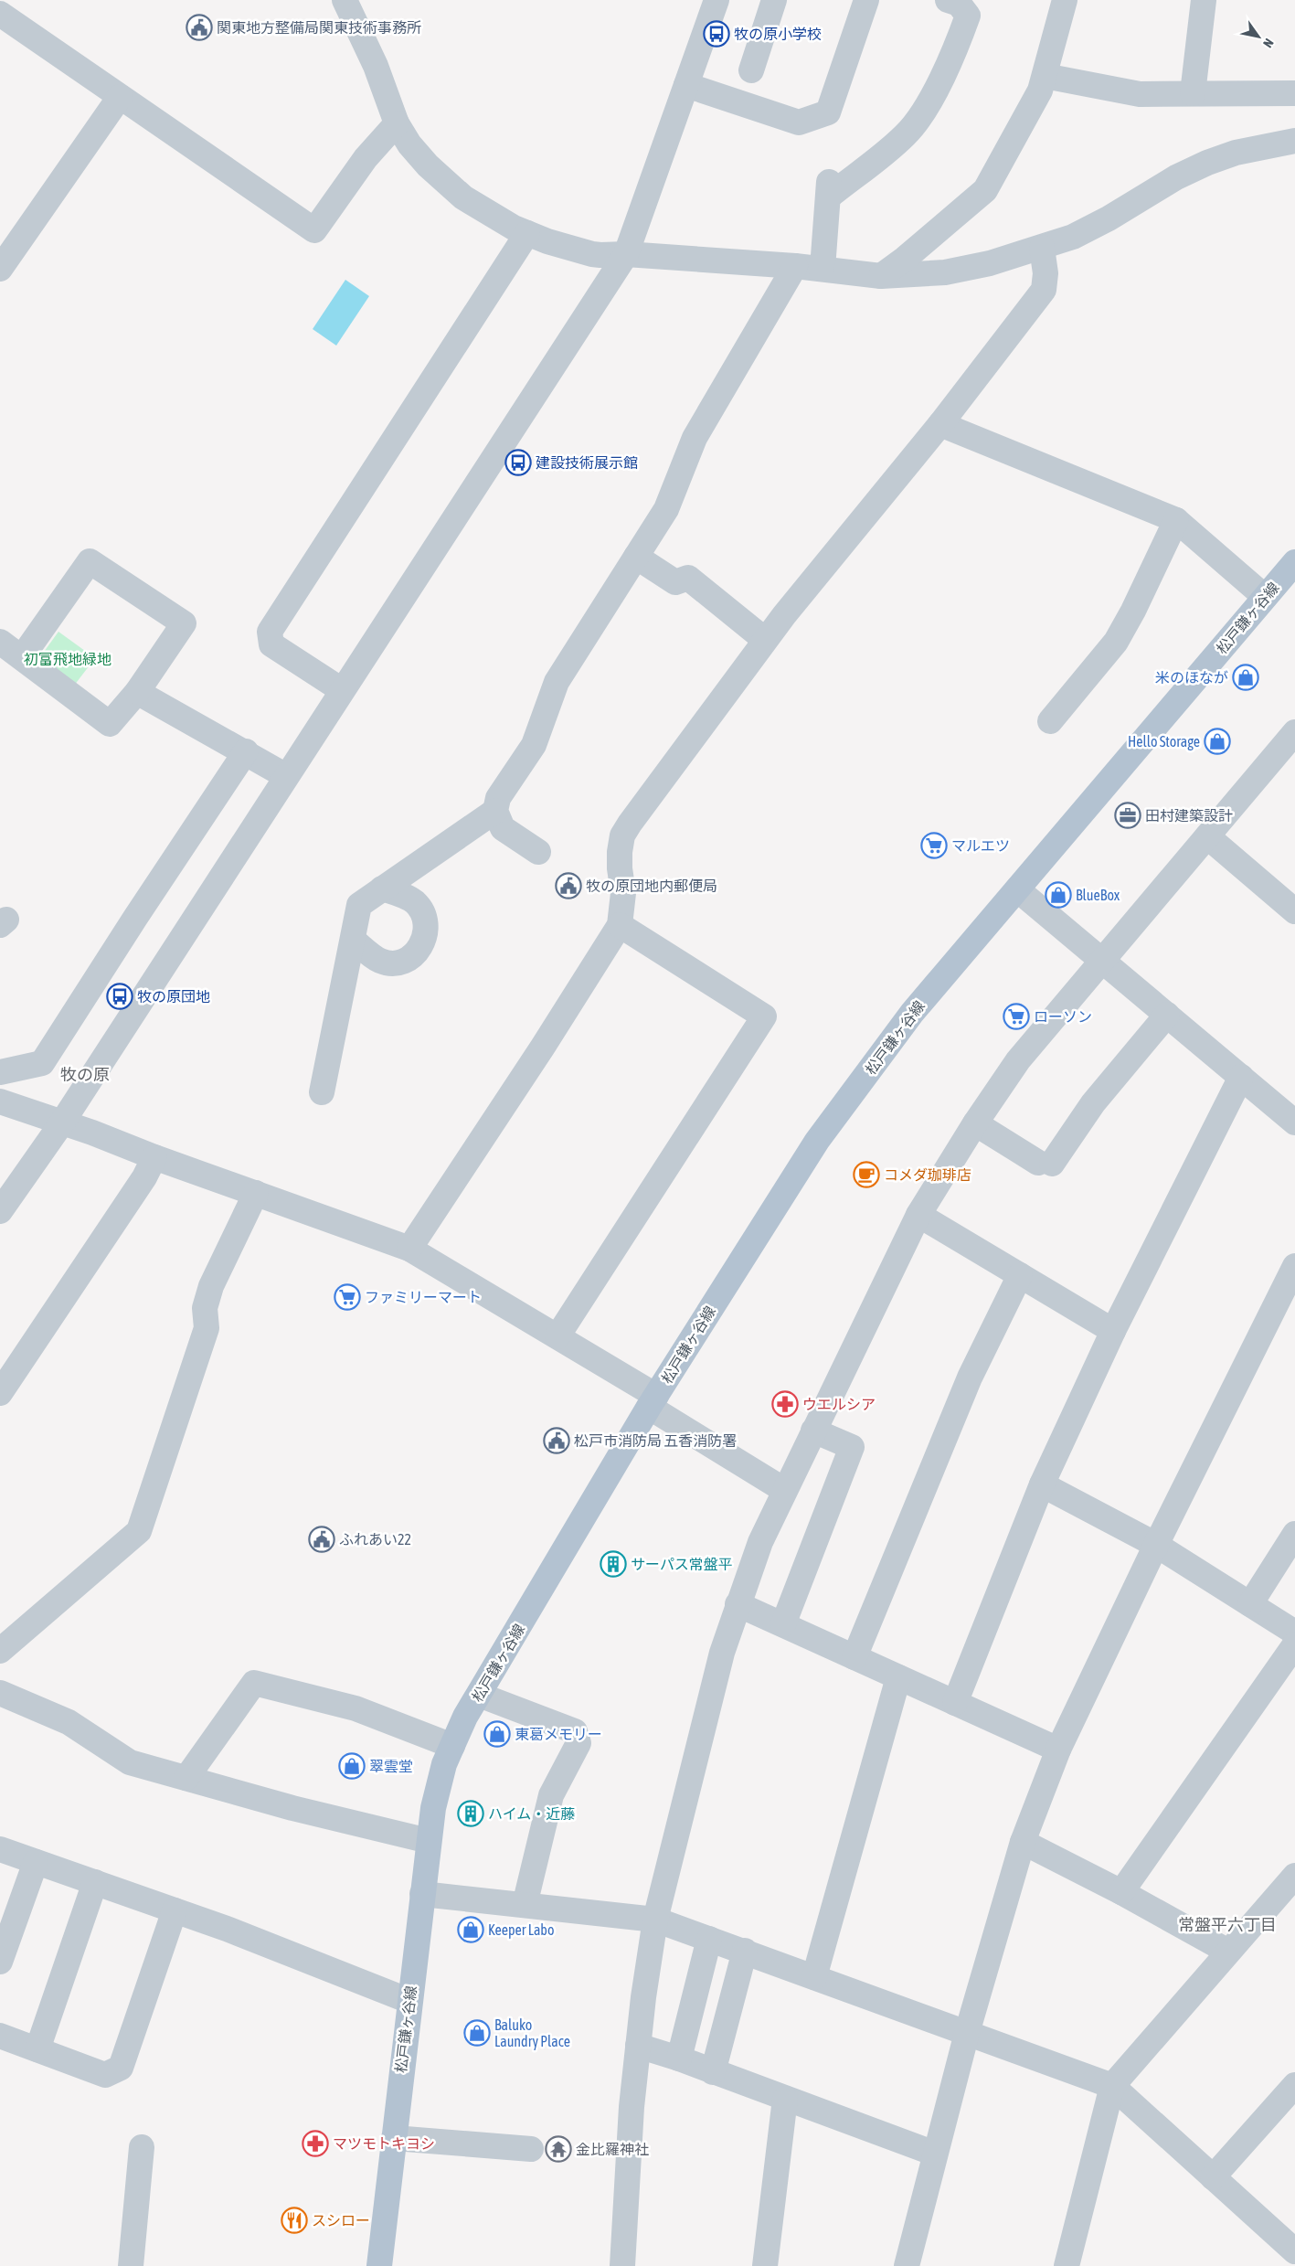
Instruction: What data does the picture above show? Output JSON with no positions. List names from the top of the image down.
{
  "streets": {
    "main road": ["松戸鎌ヶ谷線"]
  },
  "districts": ["牧の原", "常盤平六丁目"],
  "parks": ["初富飛地緑地"],
  "places": {
    "public building": [
      "関東地方整備局関東技術事務所",
      "牧の原団地内郵便局",
      "松戸市消防局 五香消防署",
      "ふれあい22"
    ],
    "bus stop": ["牧の原小学校", "建設技術展示館", "牧の原団地"],
    "shop": [
      "米のほなが",
      "Hello Storage",
      "BlueBox",
      "東葛メモリー",
      "翠雲堂",
      "Keeper Labo",
      "Baluko Laundry Place"
    ],
    "office": ["田村建築設計"],
    "supermarket": ["マルエツ", "ローソン", "ファミリーマート"],
    "cafe": ["コメダ珈琲店"],
    "pharmacy": ["ウエルシア", "マツモトキヨシ"],
    "building": ["サーパス常盤平", "ハイム・近藤"],
    "temple": ["金比羅神社"],
    "restaurant": ["スシロー"]
  },
  "north": "bottom right"
}
